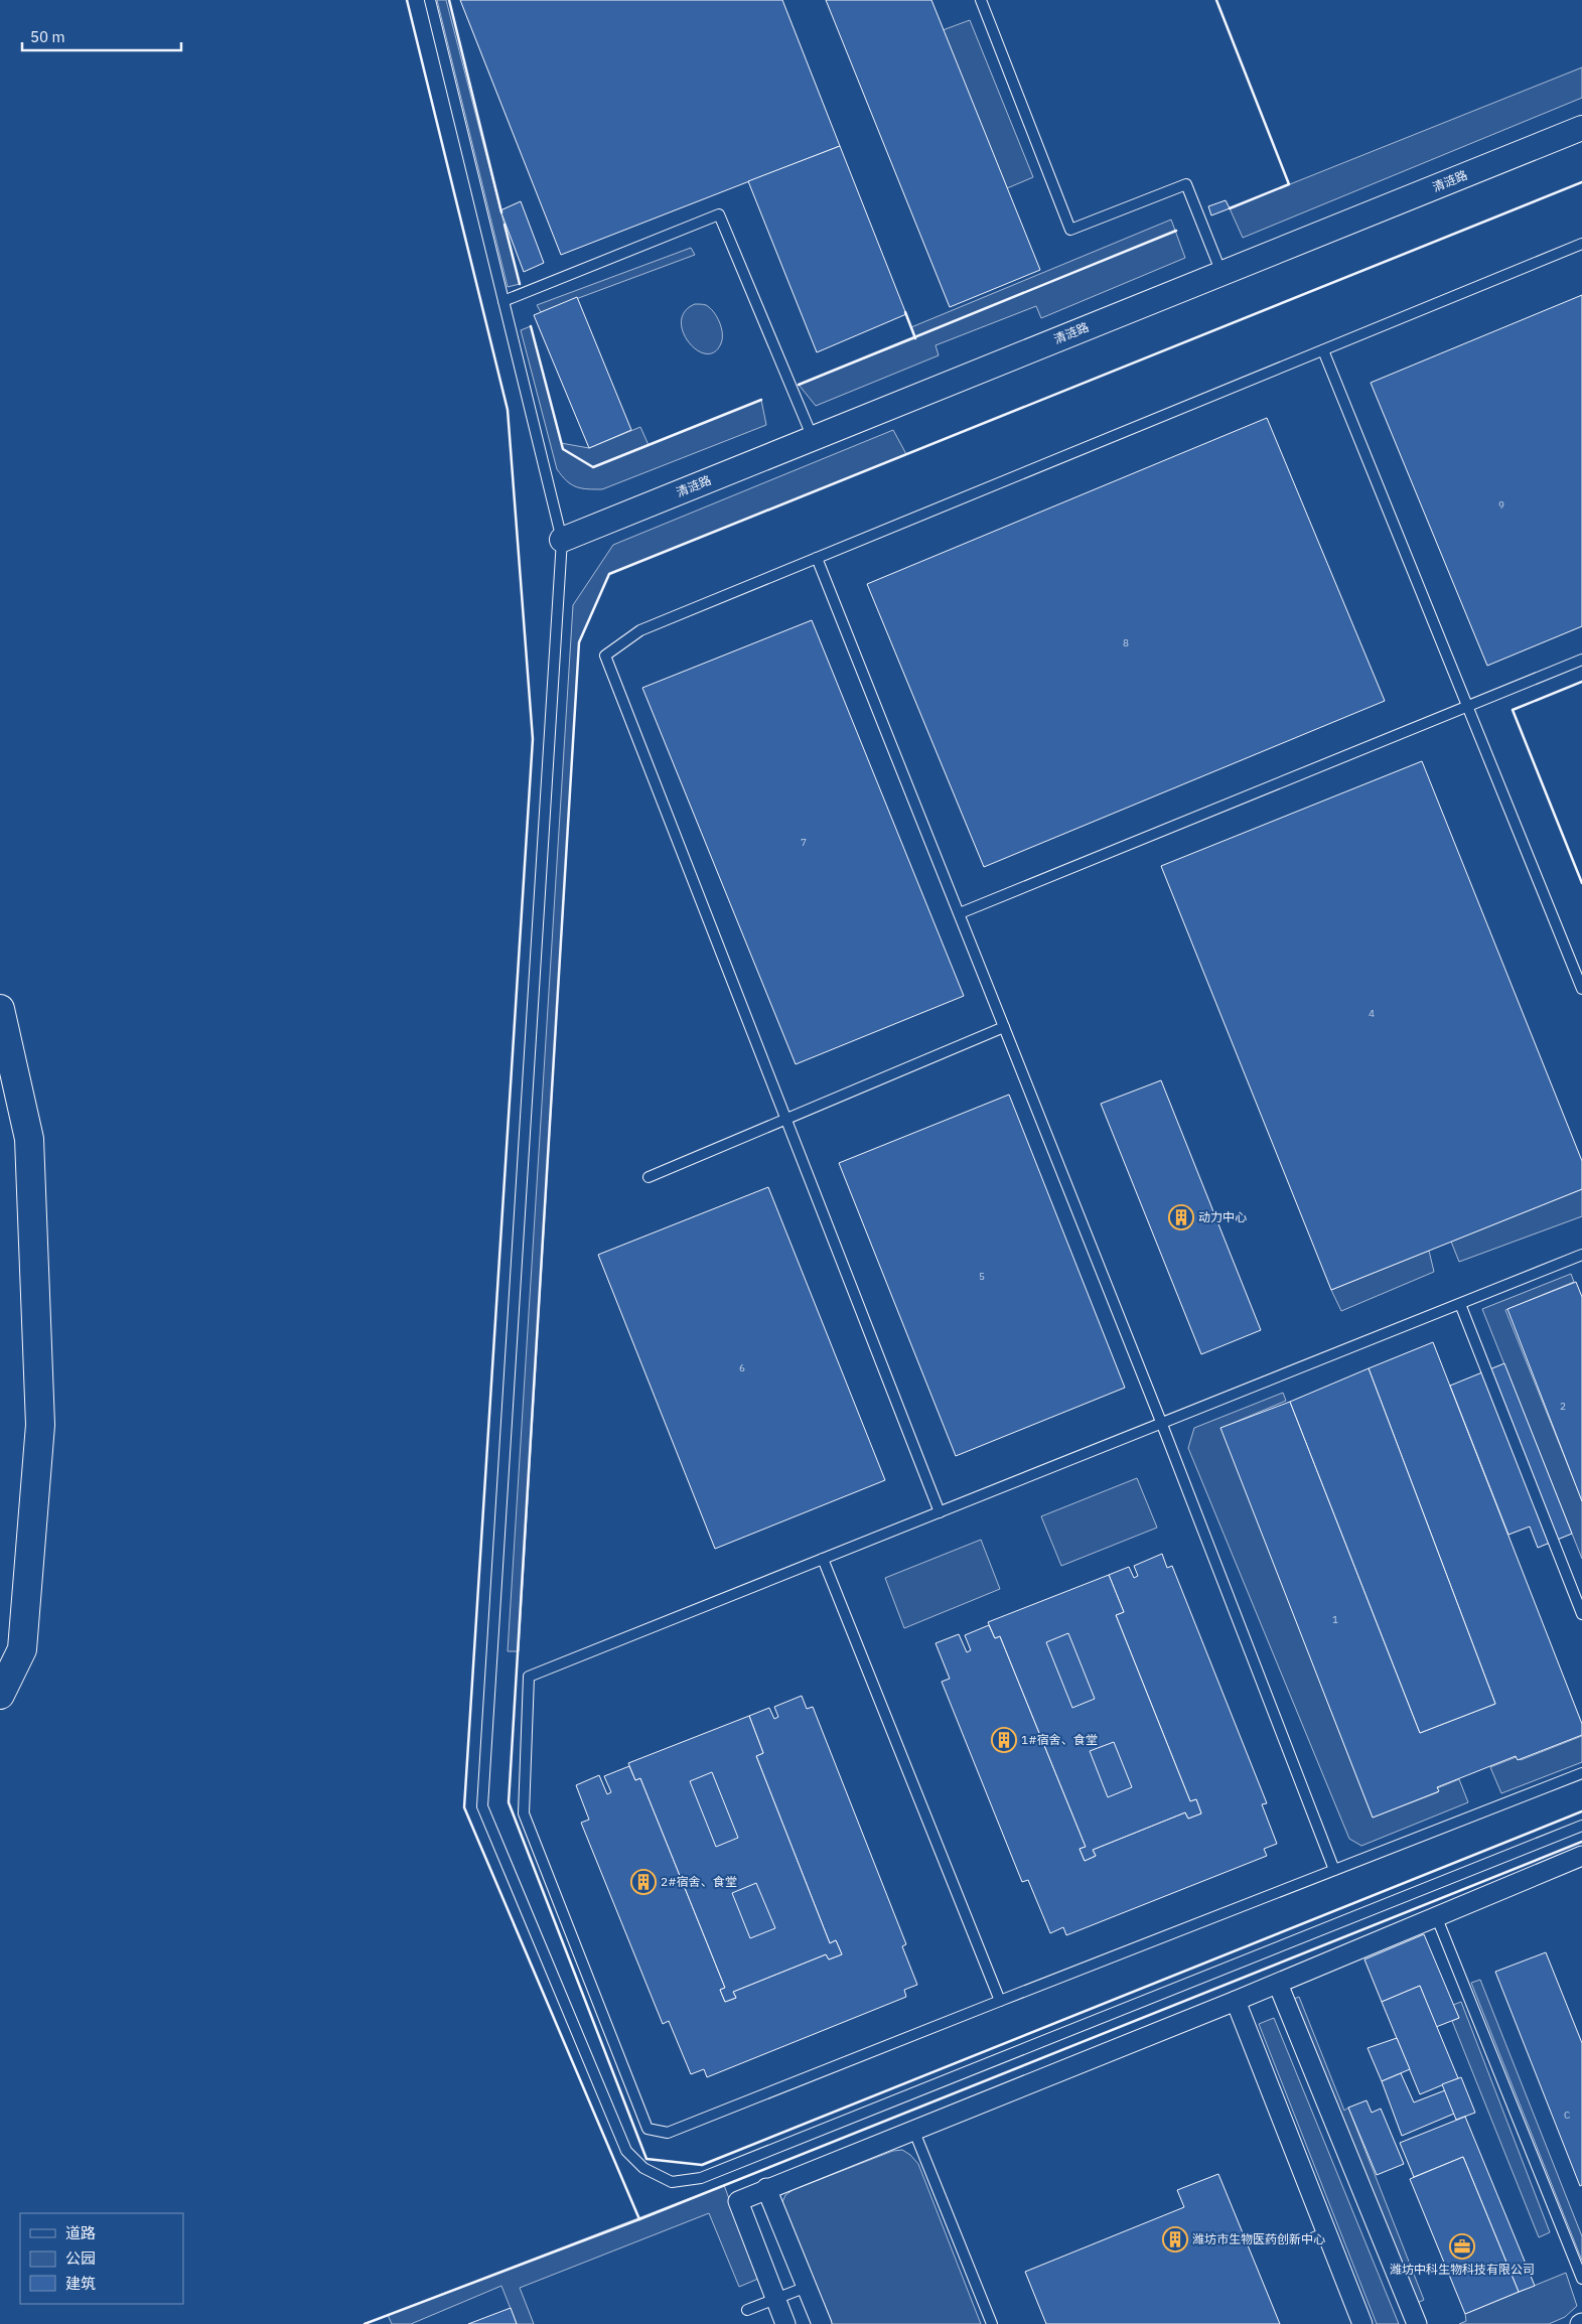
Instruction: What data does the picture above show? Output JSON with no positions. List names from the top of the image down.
{
  "streets": {
    "street": ["清涟路"]
  },
  "places": {
    "building": [
      "动力中心",
      "1#宿舍、食堂",
      "2#宿舍、食堂",
      "潍坊市生物医药创新中心"
    ],
    "office": ["潍坊中科生物科技有限公司"]
  },
  "house_numbers": [
    "9",
    "8",
    "7",
    "4",
    "5",
    "6",
    "2",
    "1",
    "C"
  ],
  "legend": ["道路", "公园", "建筑"],
  "scale_bar": "50 m"
}
